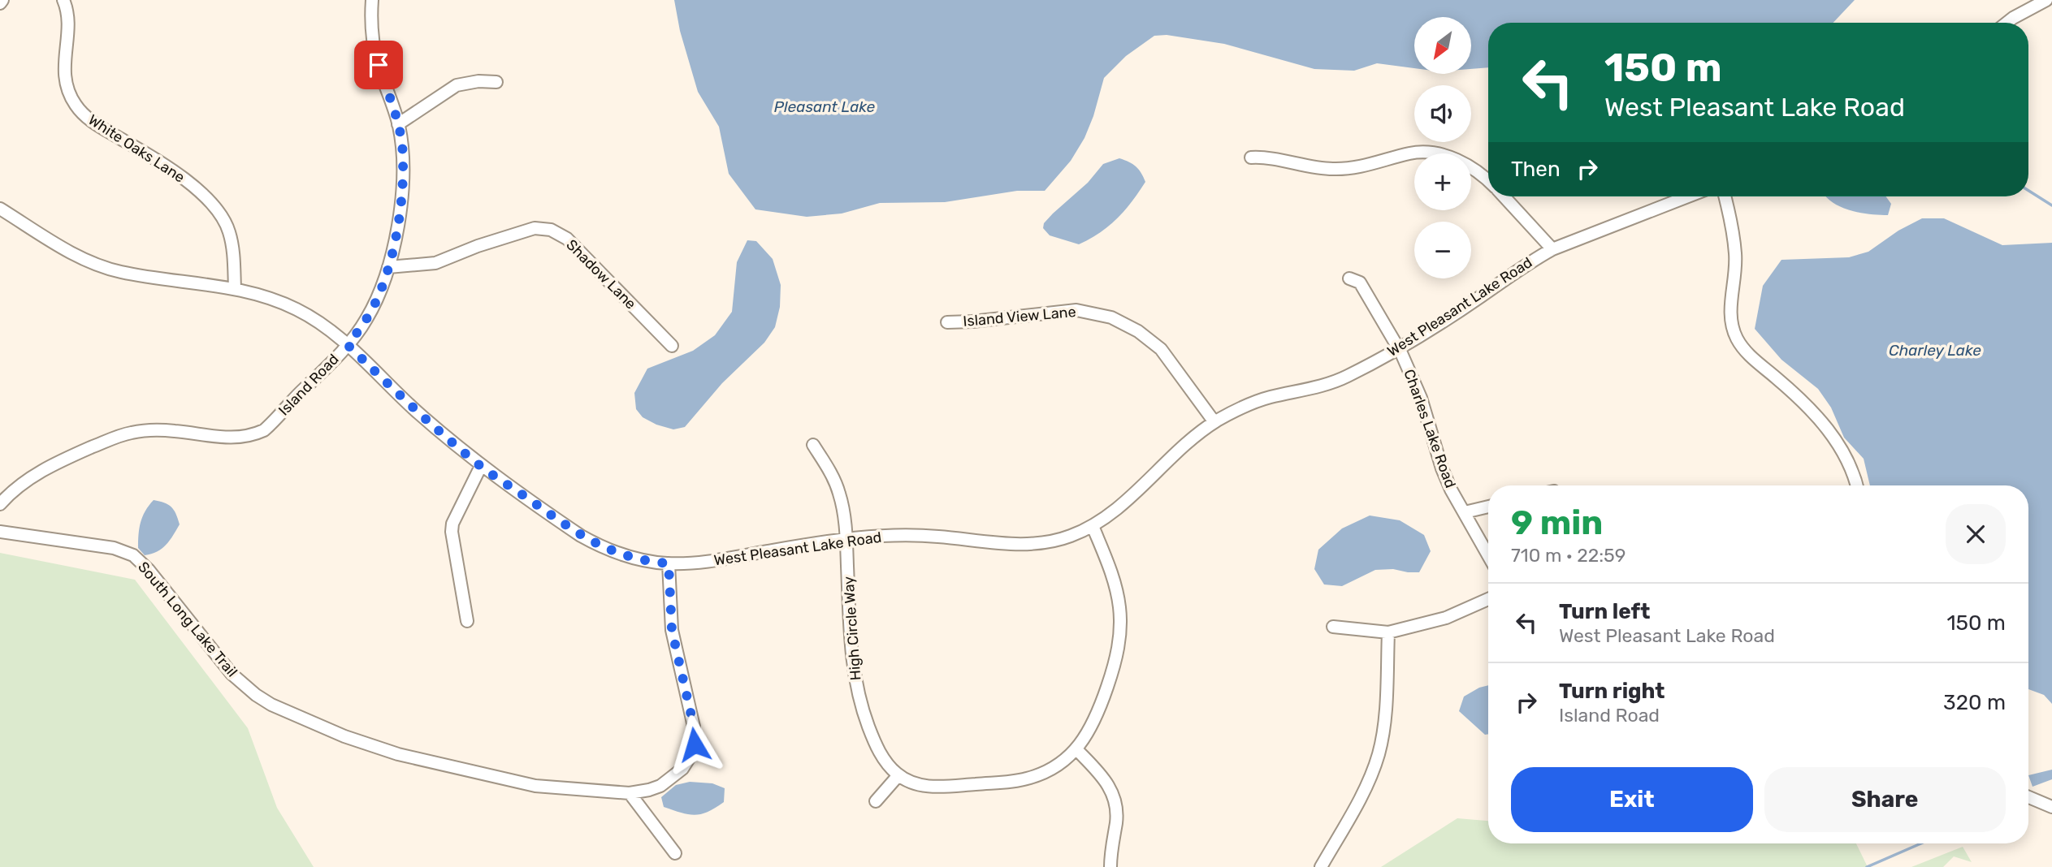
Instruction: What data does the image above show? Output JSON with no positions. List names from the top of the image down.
{
  "streets": {
    "street": [
      "White Oaks Lane",
      "Shadow Lane",
      "West Pleasant Lake Road",
      "Island View Lane",
      "Island Road",
      "Charles Lake Road",
      "South Long Lake Trail",
      "High Circle Way"
    ]
  },
  "crossings": [
    ["White Oaks Lane", "West Pleasant Lake Road"],
    ["Shadow Lane", "Island Road"],
    ["West Pleasant Lake Road", "Island View Lane"],
    ["West Pleasant Lake Road", "Island Road"],
    ["West Pleasant Lake Road", "Charles Lake Road"],
    ["West Pleasant Lake Road", "South Long Lake Trail"],
    ["West Pleasant Lake Road", "High Circle Way"]
  ],
  "water": ["Pleasant Lake", "Charley Lake"],
  "north": "bottom left",
  "page": {
    "map_buttons": ["+", "−"],
    "turn": ["150 m", "West Pleasant Lake Road"],
    "then": "Then",
    "heading": ["9 min", "710 m · 22:59"],
    "list": [
      {
        "name": "Turn left",
        "note": "West Pleasant Lake Road",
        "value": "150 m"
      },
      {
        "name": "Turn right",
        "note": "Island Road",
        "value": "320 m"
      }
    ],
    "buttons": ["Exit", "Share"]
  }
}
